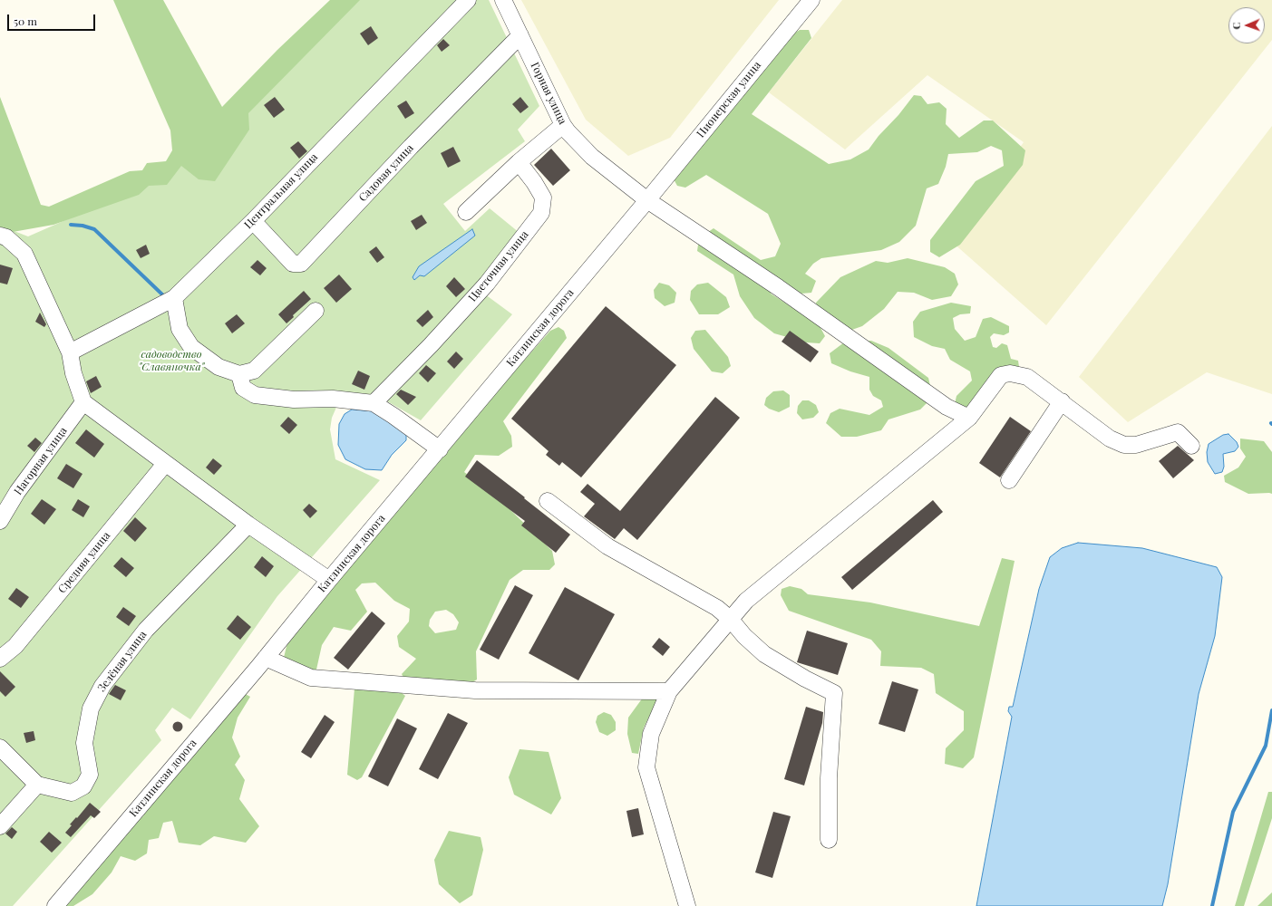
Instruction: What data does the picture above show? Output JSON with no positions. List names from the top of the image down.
{
  "streets": {
    "street": [
      "Горная улица",
      "Пионерская улица",
      "Садовая улица",
      "Центральная улица",
      "Цветочная улица",
      "Катлинская дорога",
      "Нагорная улица",
      "Средняя улица",
      "Зелёная улица"
    ]
  },
  "crossings": [
    ["Горная улица", "Пионерская улица"],
    ["Горная улица", "Садовая улица"],
    ["Горная улица", "Катлинская дорога"],
    ["Пионерская улица", "Катлинская дорога"],
    ["Садовая улица", "Центральная улица"]
  ],
  "parks": ["садоводство \"Славяночка\""],
  "scale_bar": "50 m",
  "north": "left"
}
